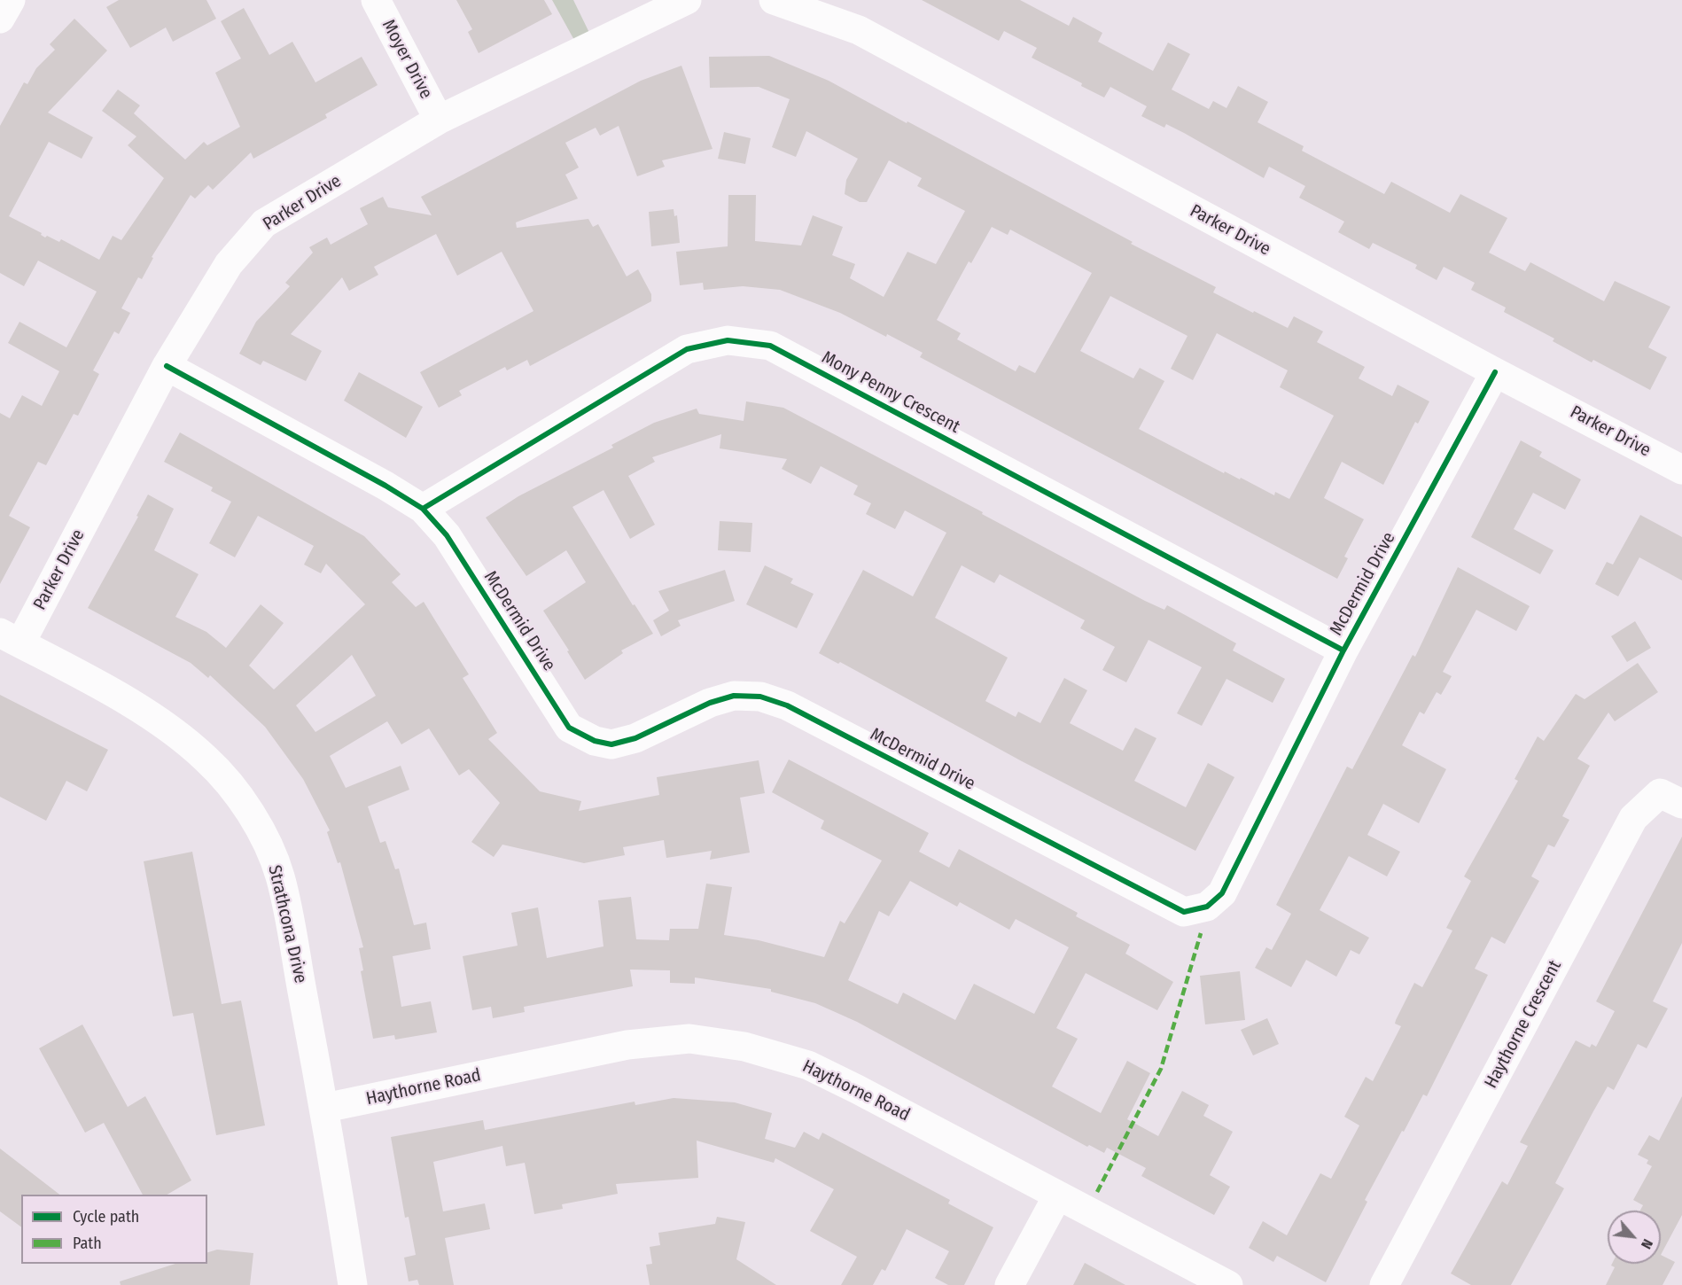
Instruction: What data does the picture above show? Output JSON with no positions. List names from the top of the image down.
{
  "streets": {
    "street": [
      "Moyer Drive",
      "Parker Drive",
      "Mony Penny Crescent",
      "McDermid Drive",
      "Strathcona Drive",
      "Haythorne Crescent",
      "Haythorne Road"
    ]
  },
  "crossings": [
    ["Moyer Drive", "Parker Drive"],
    ["Parker Drive", "McDermid Drive"],
    ["Parker Drive", "Strathcona Drive"],
    ["Mony Penny Crescent", "McDermid Drive"],
    ["Strathcona Drive", "Haythorne Road"]
  ],
  "legend": ["Cycle path", "Path"],
  "north": "bottom right"
}
